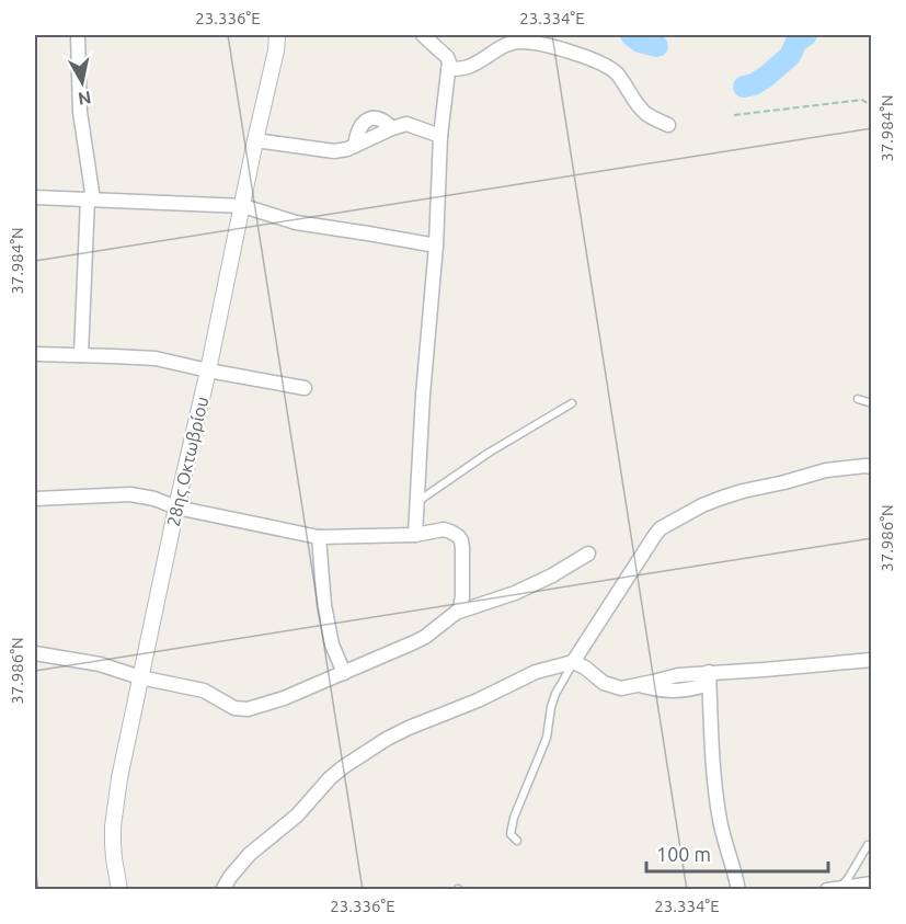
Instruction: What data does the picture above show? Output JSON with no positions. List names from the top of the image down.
{
  "streets": {
    "street": ["28ης Οκτωβρίου"]
  },
  "scale_bar": "100 m",
  "north": "bottom",
  "coordinates": [
    "23.336°E",
    "23.334°E",
    "37.984°N",
    "37.986°N"
  ]
}
